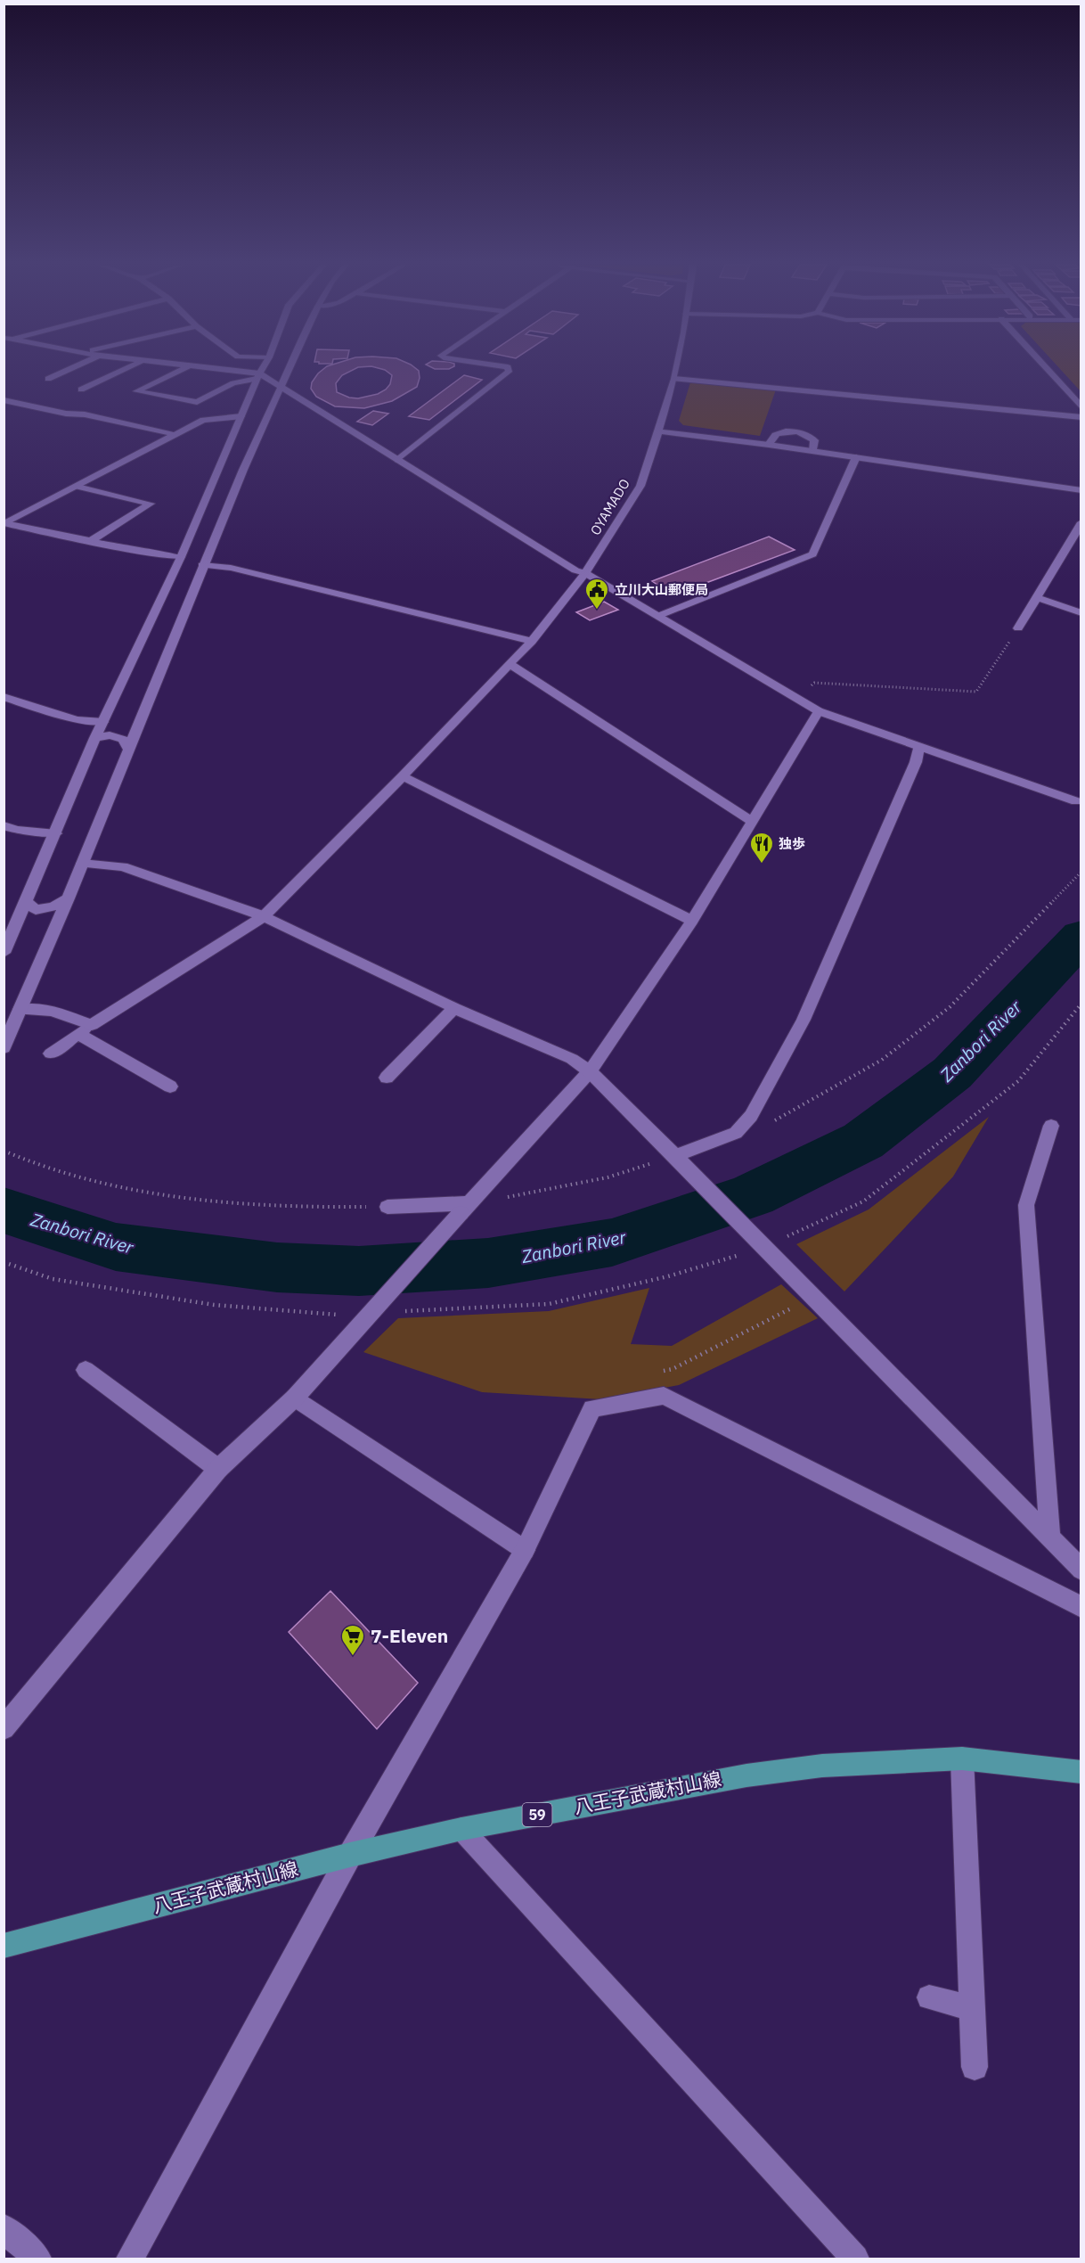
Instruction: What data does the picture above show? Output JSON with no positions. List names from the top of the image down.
{
  "streets": {
    "main road": ["八王子武蔵村山線", "59"],
    "street": ["OYAMADO"]
  },
  "water": ["Zanbori River"],
  "places": {
    "public building": ["立川大山郵便局"],
    "restaurant": ["独歩"],
    "supermarket": ["7-Eleven"]
  }
}
